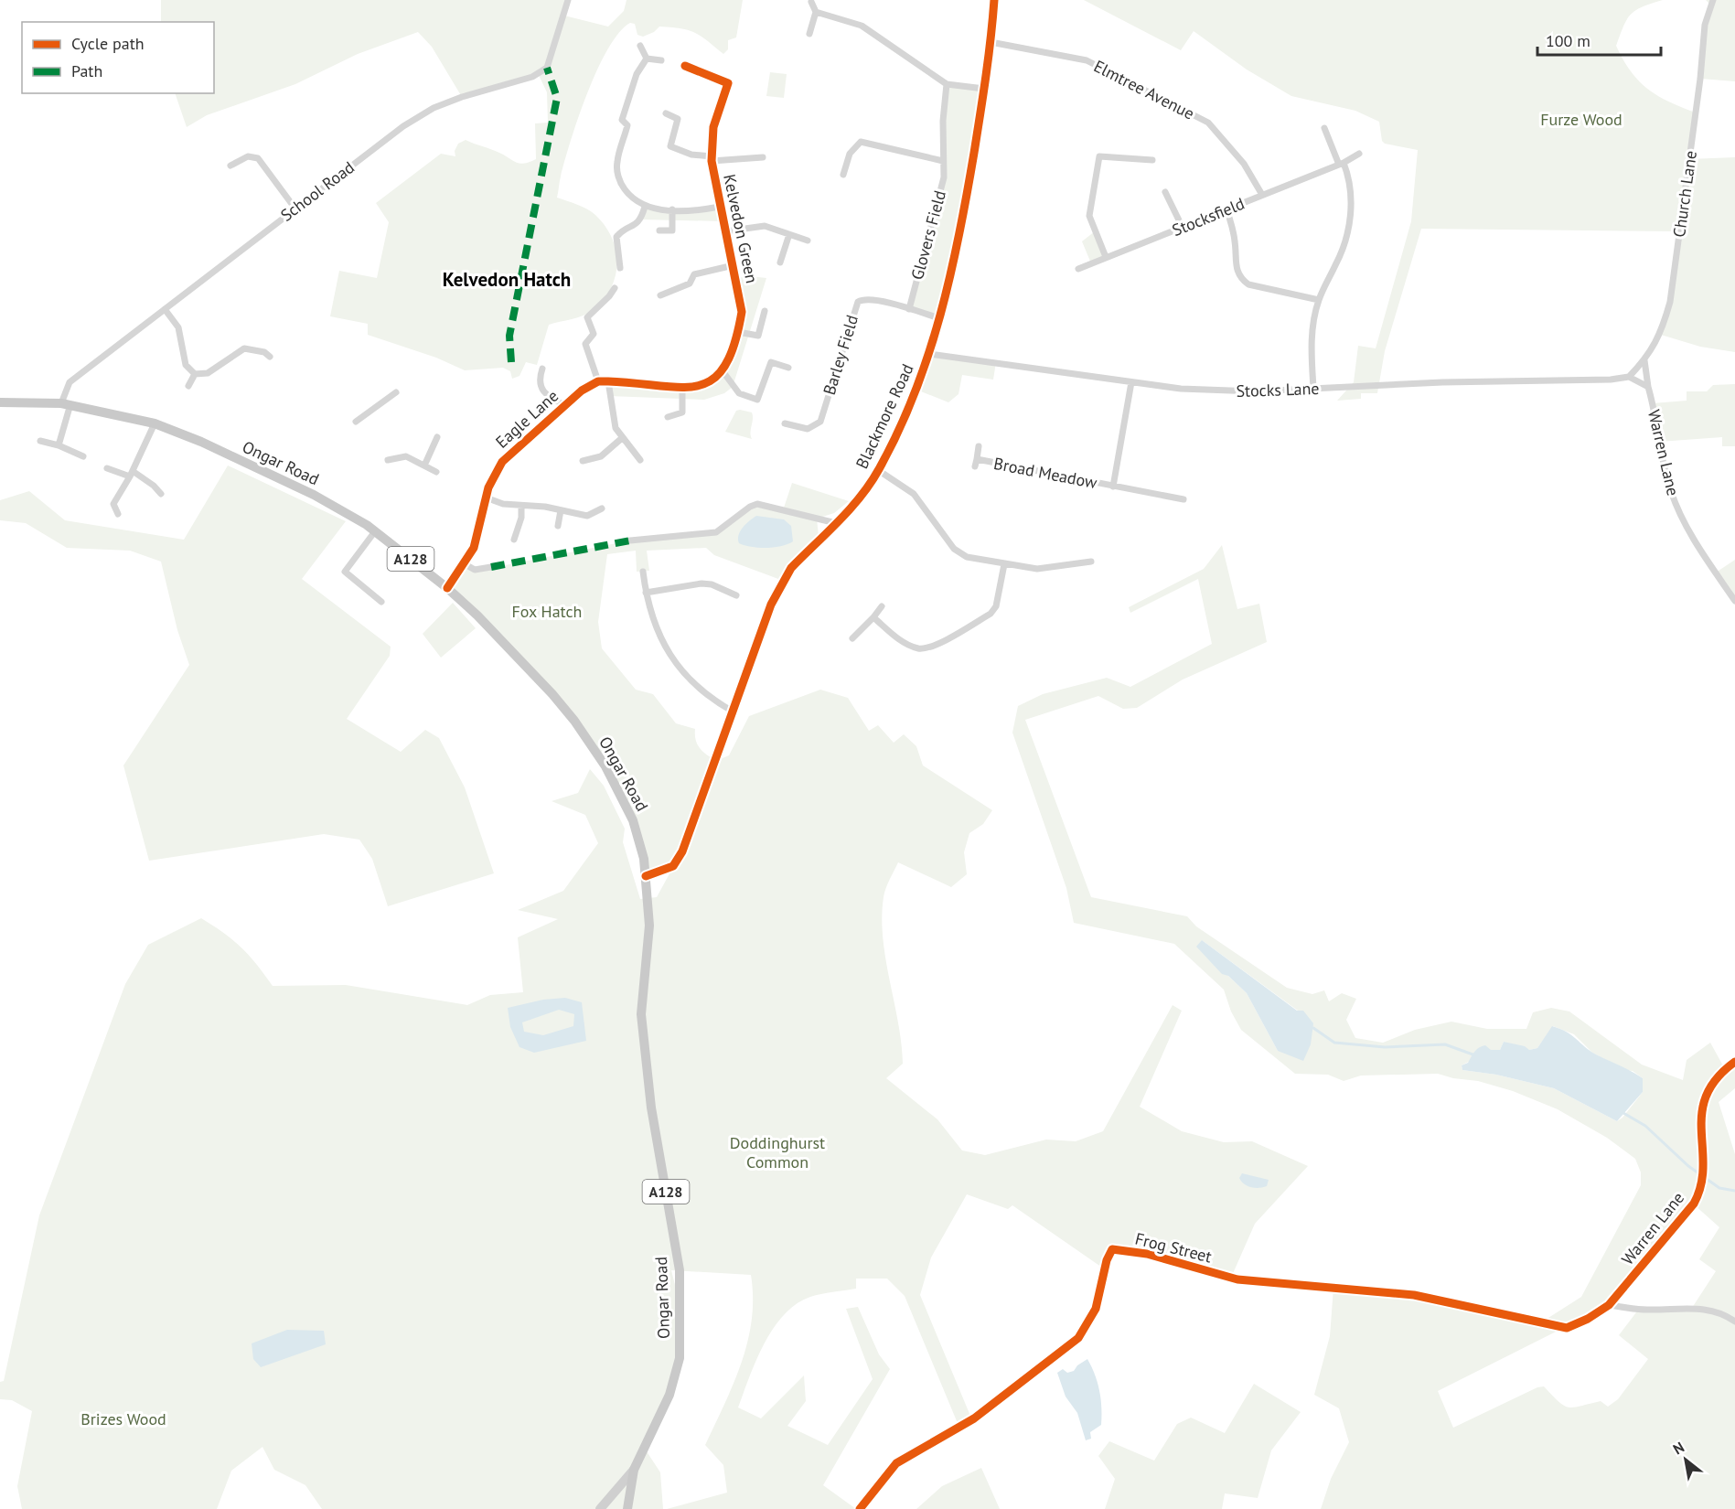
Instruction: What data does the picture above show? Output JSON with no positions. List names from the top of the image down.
{
  "streets": {
    "main road": ["Ongar Road", "A128"],
    "street": [
      "Elmtree Avenue",
      "School Road",
      "Church Lane",
      "Stocksfield",
      "Kelvedon Green",
      "Glovers Field",
      "Barley Field",
      "Stocks Lane",
      "Blackmore Road",
      "Eagle Lane",
      "Warren Lane",
      "Broad Meadow",
      "Frog Street"
    ]
  },
  "crossings": [
    ["Elmtree Avenue", "Stocksfield"],
    ["Elmtree Avenue", "Blackmore Road"],
    ["School Road", "Ongar Road"],
    ["Church Lane", "Stocks Lane"],
    ["Church Lane", "Warren Lane"],
    ["Glovers Field", "Barley Field"],
    ["Barley Field", "Blackmore Road"],
    ["Stocks Lane", "Blackmore Road"],
    ["Stocks Lane", "Warren Lane"],
    ["Stocks Lane", "Broad Meadow"],
    ["Blackmore Road", "Ongar Road"],
    ["Eagle Lane", "Ongar Road"],
    ["Warren Lane", "Frog Street"]
  ],
  "districts": ["Kelvedon Hatch"],
  "parks": [
    "Furze Wood",
    "Fox Hatch",
    "Doddinghurst Common",
    "Brizes Wood"
  ],
  "legend": ["Cycle path", "Path"],
  "scale_bar": "100 m",
  "north": "top left"
}
